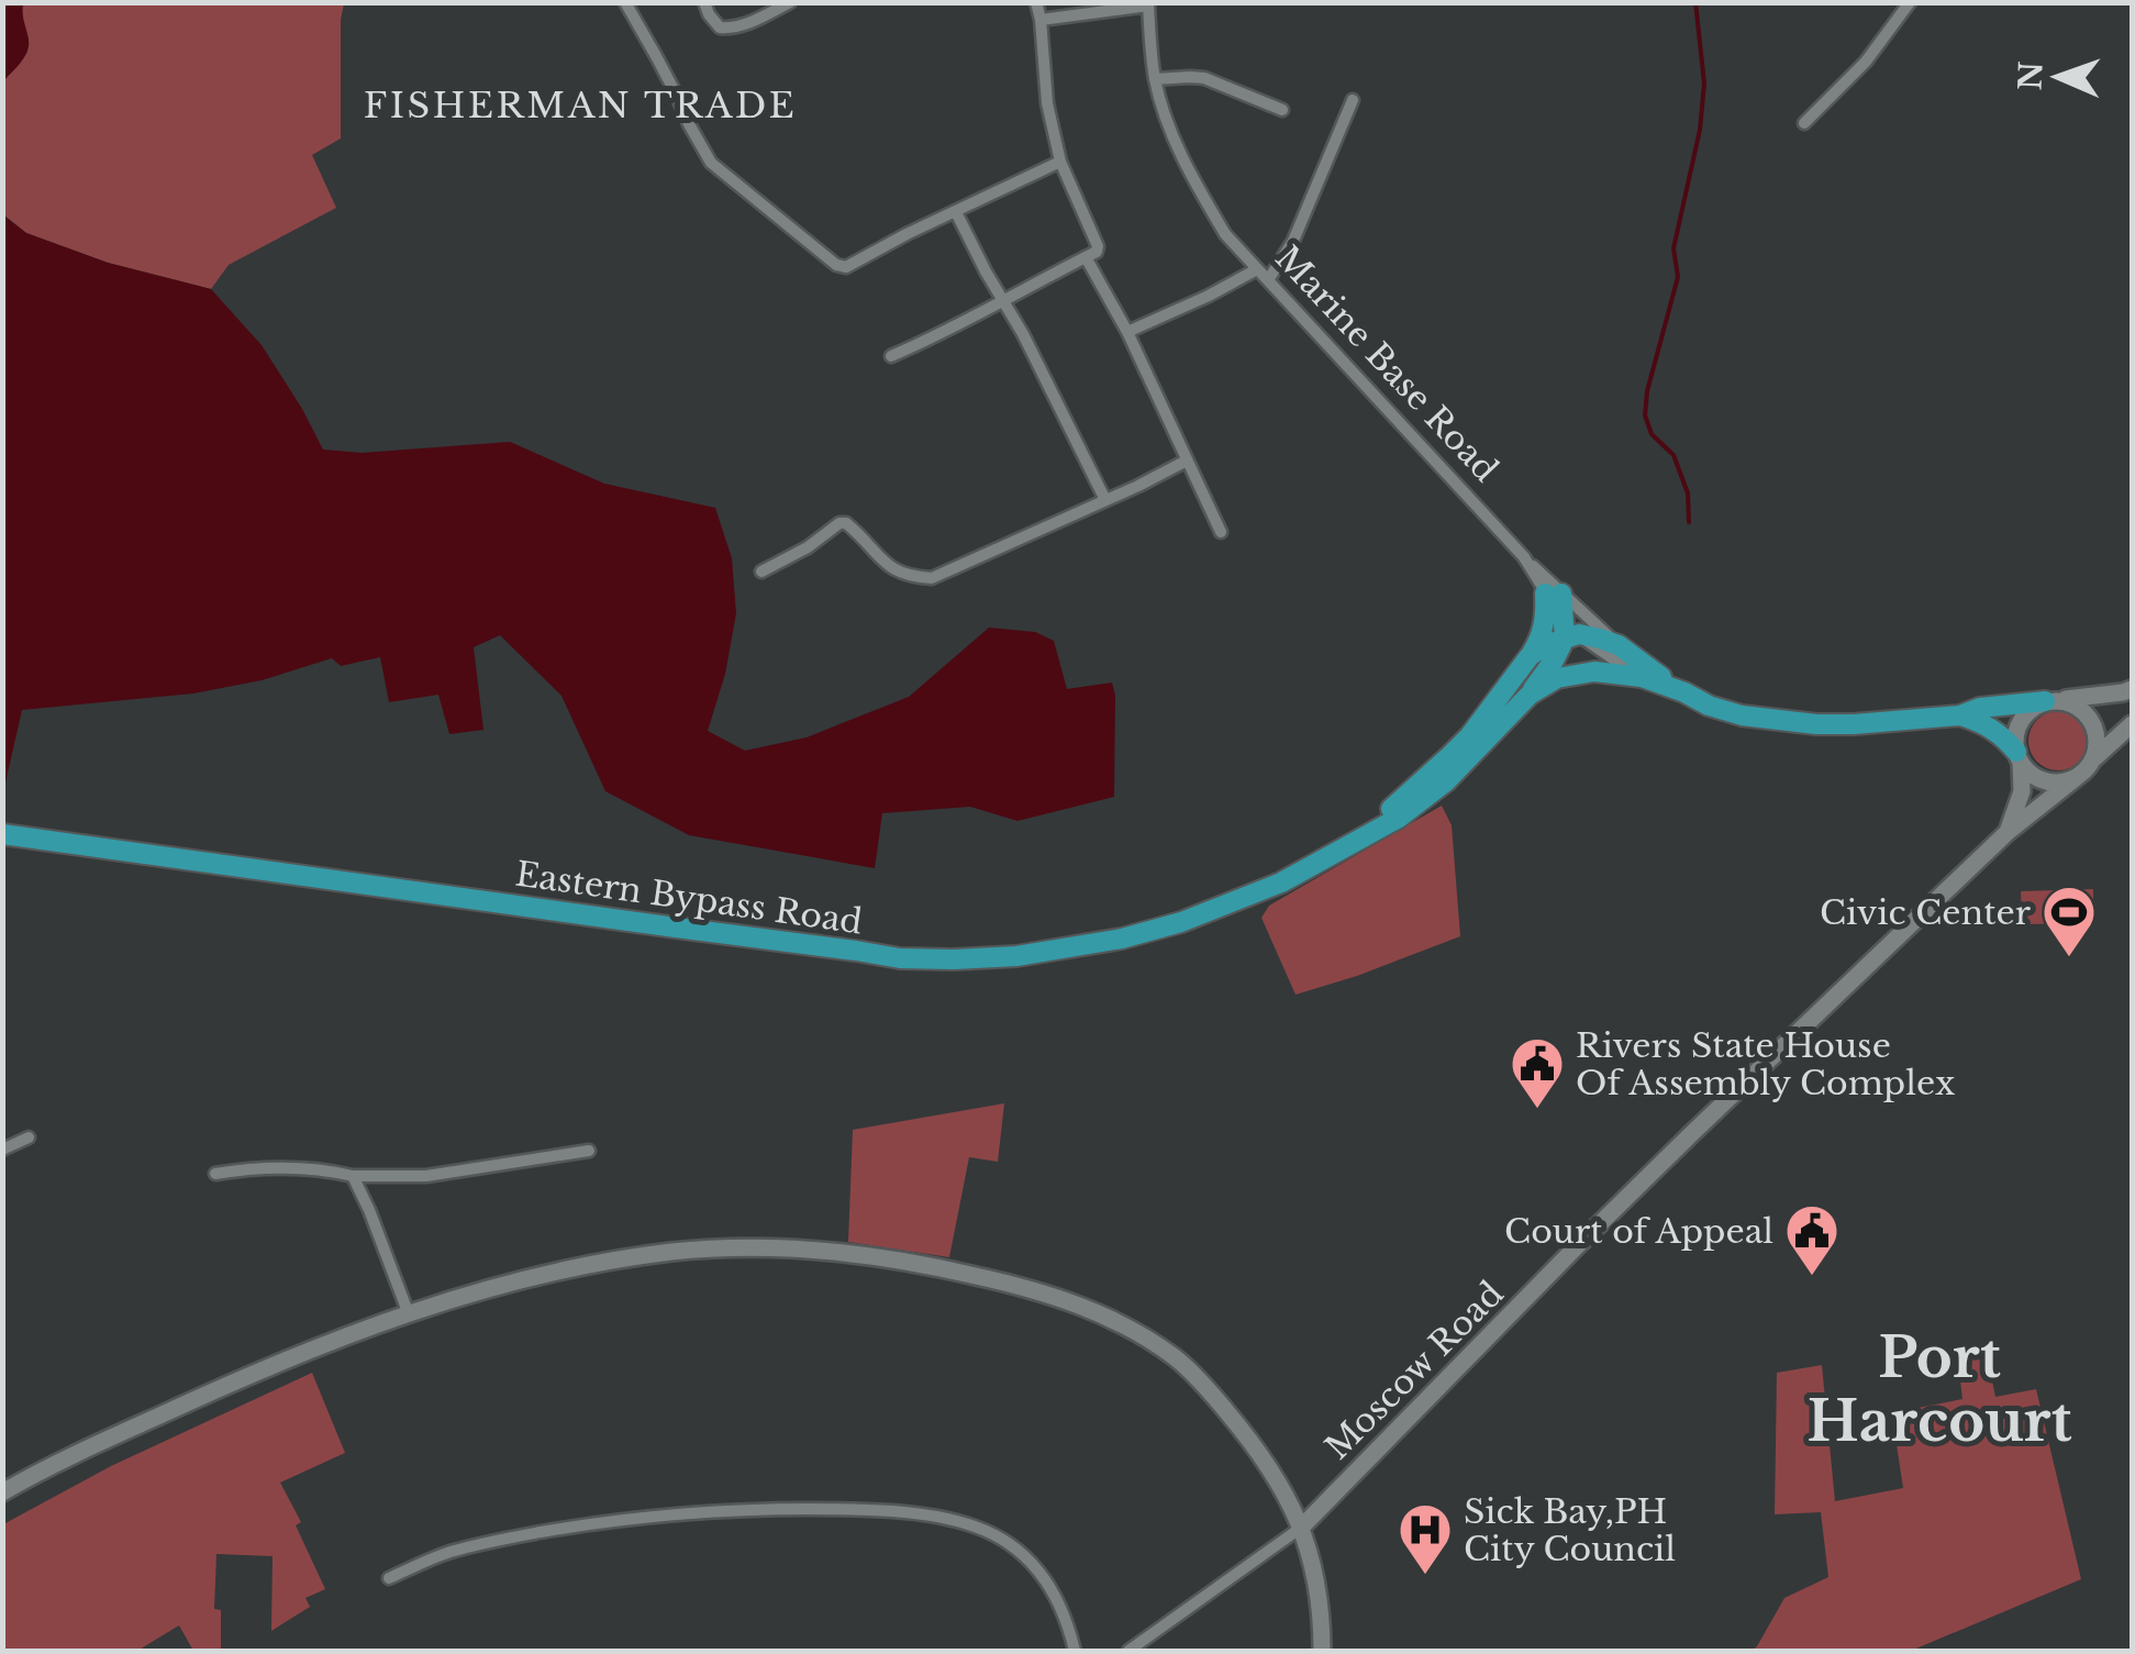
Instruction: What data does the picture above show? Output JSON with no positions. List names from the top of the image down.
{
  "streets": {
    "main road": ["Eastern Bypass Road"],
    "street": ["Marine Base Road", "Moscow Road"]
  },
  "districts": ["FISHERMAN TRADE", "Port Harcourt"],
  "places": {
    "sports": ["Civic Center"],
    "public building": ["Rivers State House Of Assembly Complex", "Court of Appeal"],
    "hospital": ["Sick Bay,PH City Council"]
  },
  "north": "left"
}
